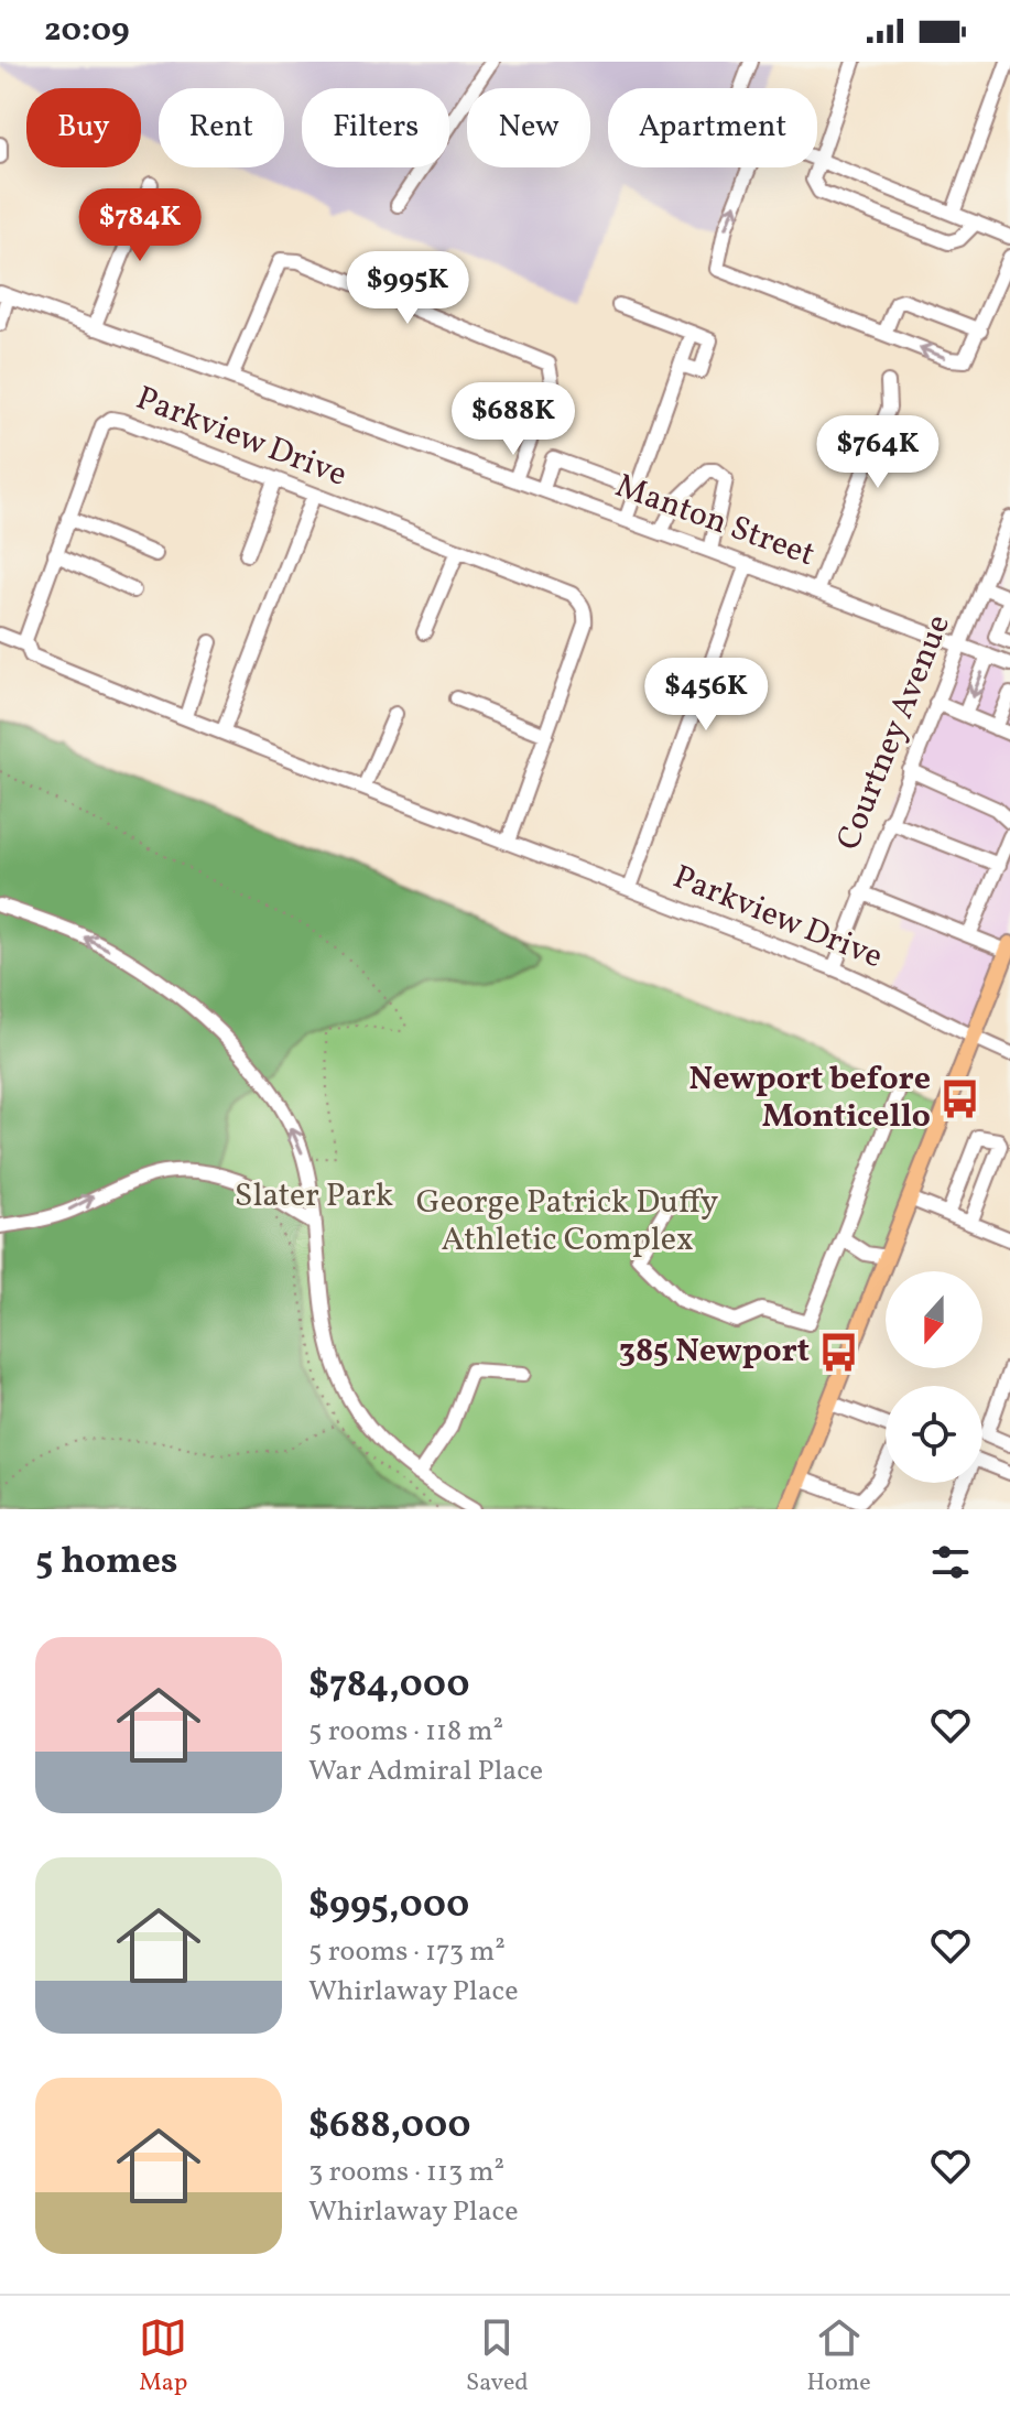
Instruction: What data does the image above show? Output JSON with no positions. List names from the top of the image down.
{
  "streets": {
    "street": ["Parkview Drive", "Manton Street", "Courtney Avenue"]
  },
  "crossings": [
    ["Parkview Drive", "Courtney Avenue"],
    ["Manton Street", "Courtney Avenue"]
  ],
  "parks": ["Slater Park", "George Patrick Duffy Athletic Complex"],
  "places": {
    "bus stop": ["Newport before Monticello", "385 Newport"]
  },
  "north": "bottom",
  "page": {
    "status": "20:09",
    "chip": [
      "Buy",
      "Rent",
      "Filters",
      "New",
      "Apartment"
    ],
    "price": [
      "$784K",
      "$995K",
      "$688K",
      "$764K",
      "$456K"
    ],
    "heading": "5 homes",
    "list": [
      {
        "name": "$784,000",
        "note": "5 rooms · 118 m² · War Admiral Place"
      },
      {
        "name": "$995,000",
        "note": "5 rooms · 173 m² · Whirlaway Place"
      },
      {
        "name": "$688,000",
        "note": "3 rooms · 113 m² · Whirlaway Place"
      }
    ],
    "tabs": ["Map", "Saved", "Home"]
  }
}
